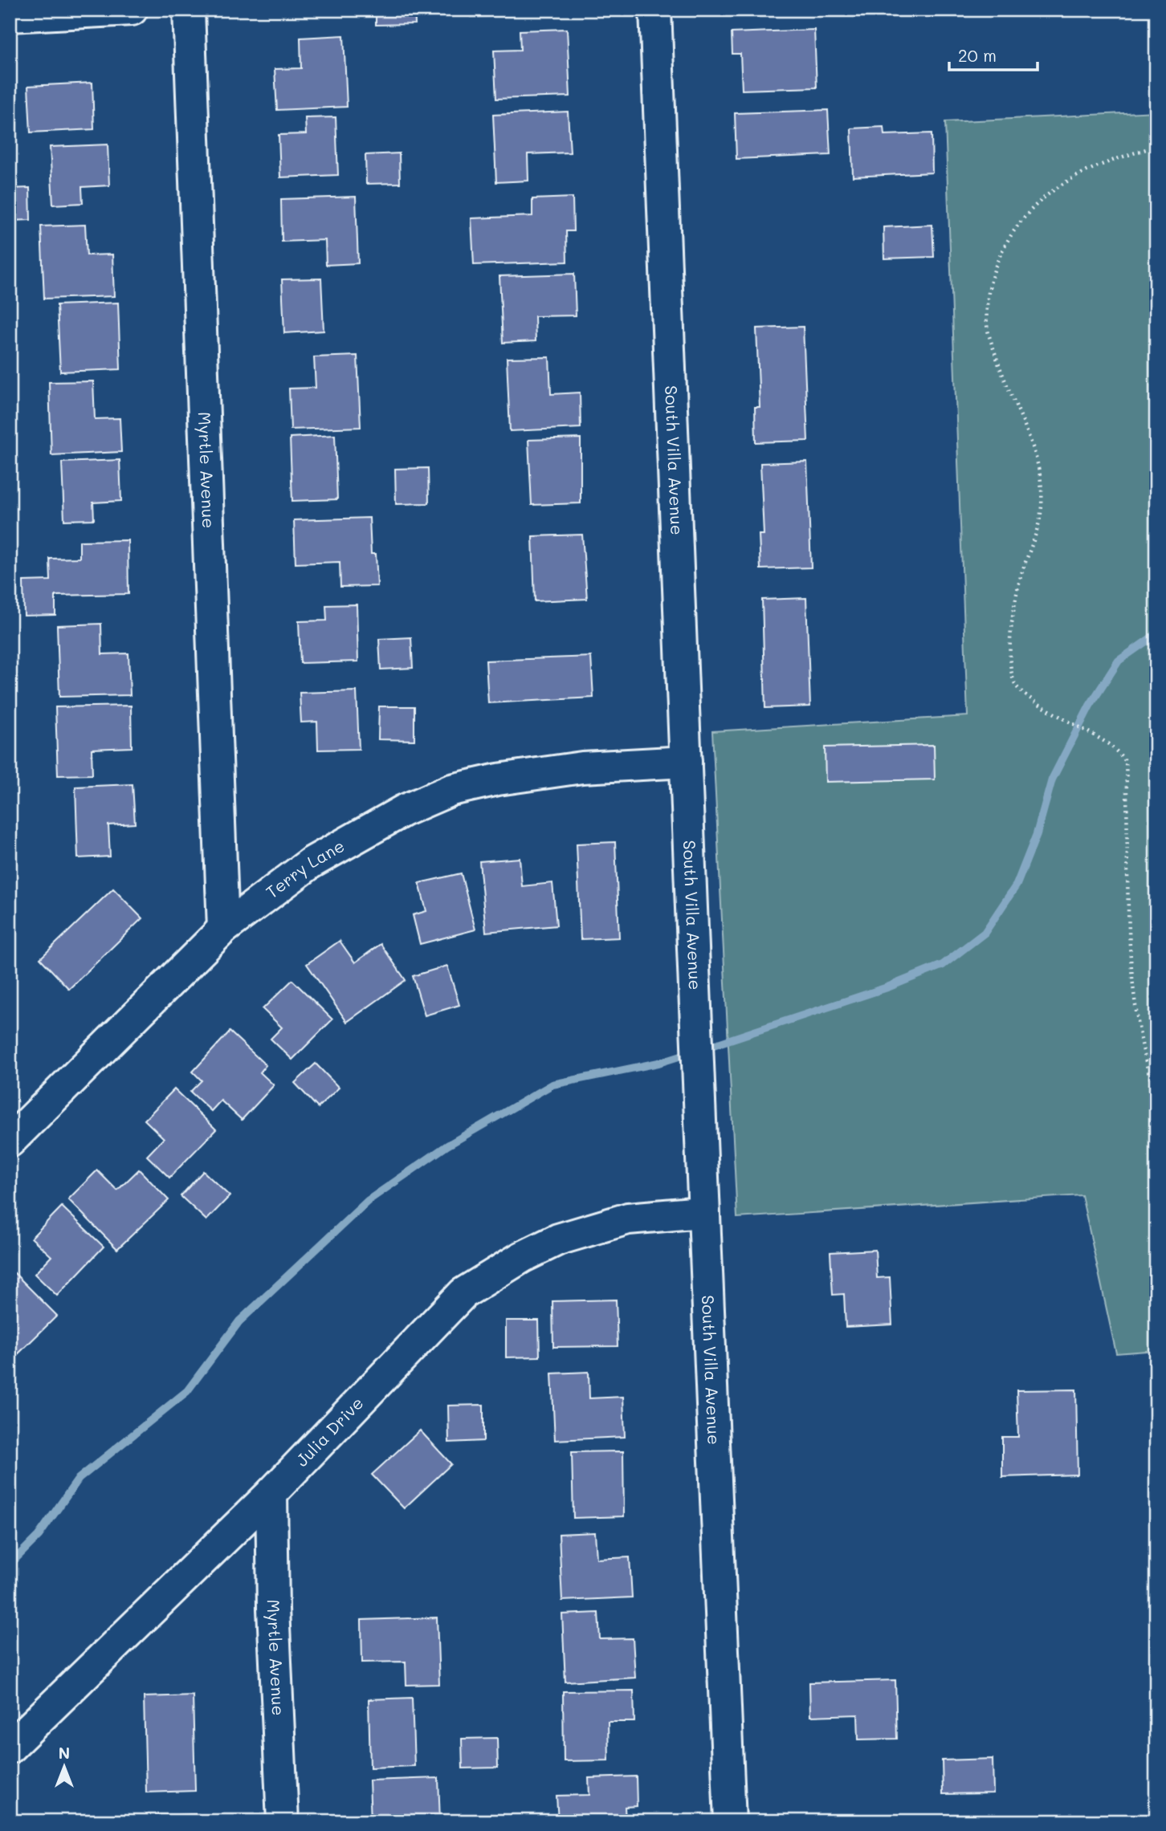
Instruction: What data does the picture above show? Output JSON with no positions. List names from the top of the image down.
{
  "streets": {
    "street": [
      "South Villa Avenue",
      "Myrtle Avenue",
      "Terry Lane",
      "Julia Drive"
    ]
  },
  "crossings": [
    ["South Villa Avenue", "Terry Lane"],
    ["South Villa Avenue", "Julia Drive"],
    ["Myrtle Avenue", "Terry Lane"],
    ["Myrtle Avenue", "Julia Drive"]
  ],
  "scale_bar": "20 m",
  "north": "top"
}
